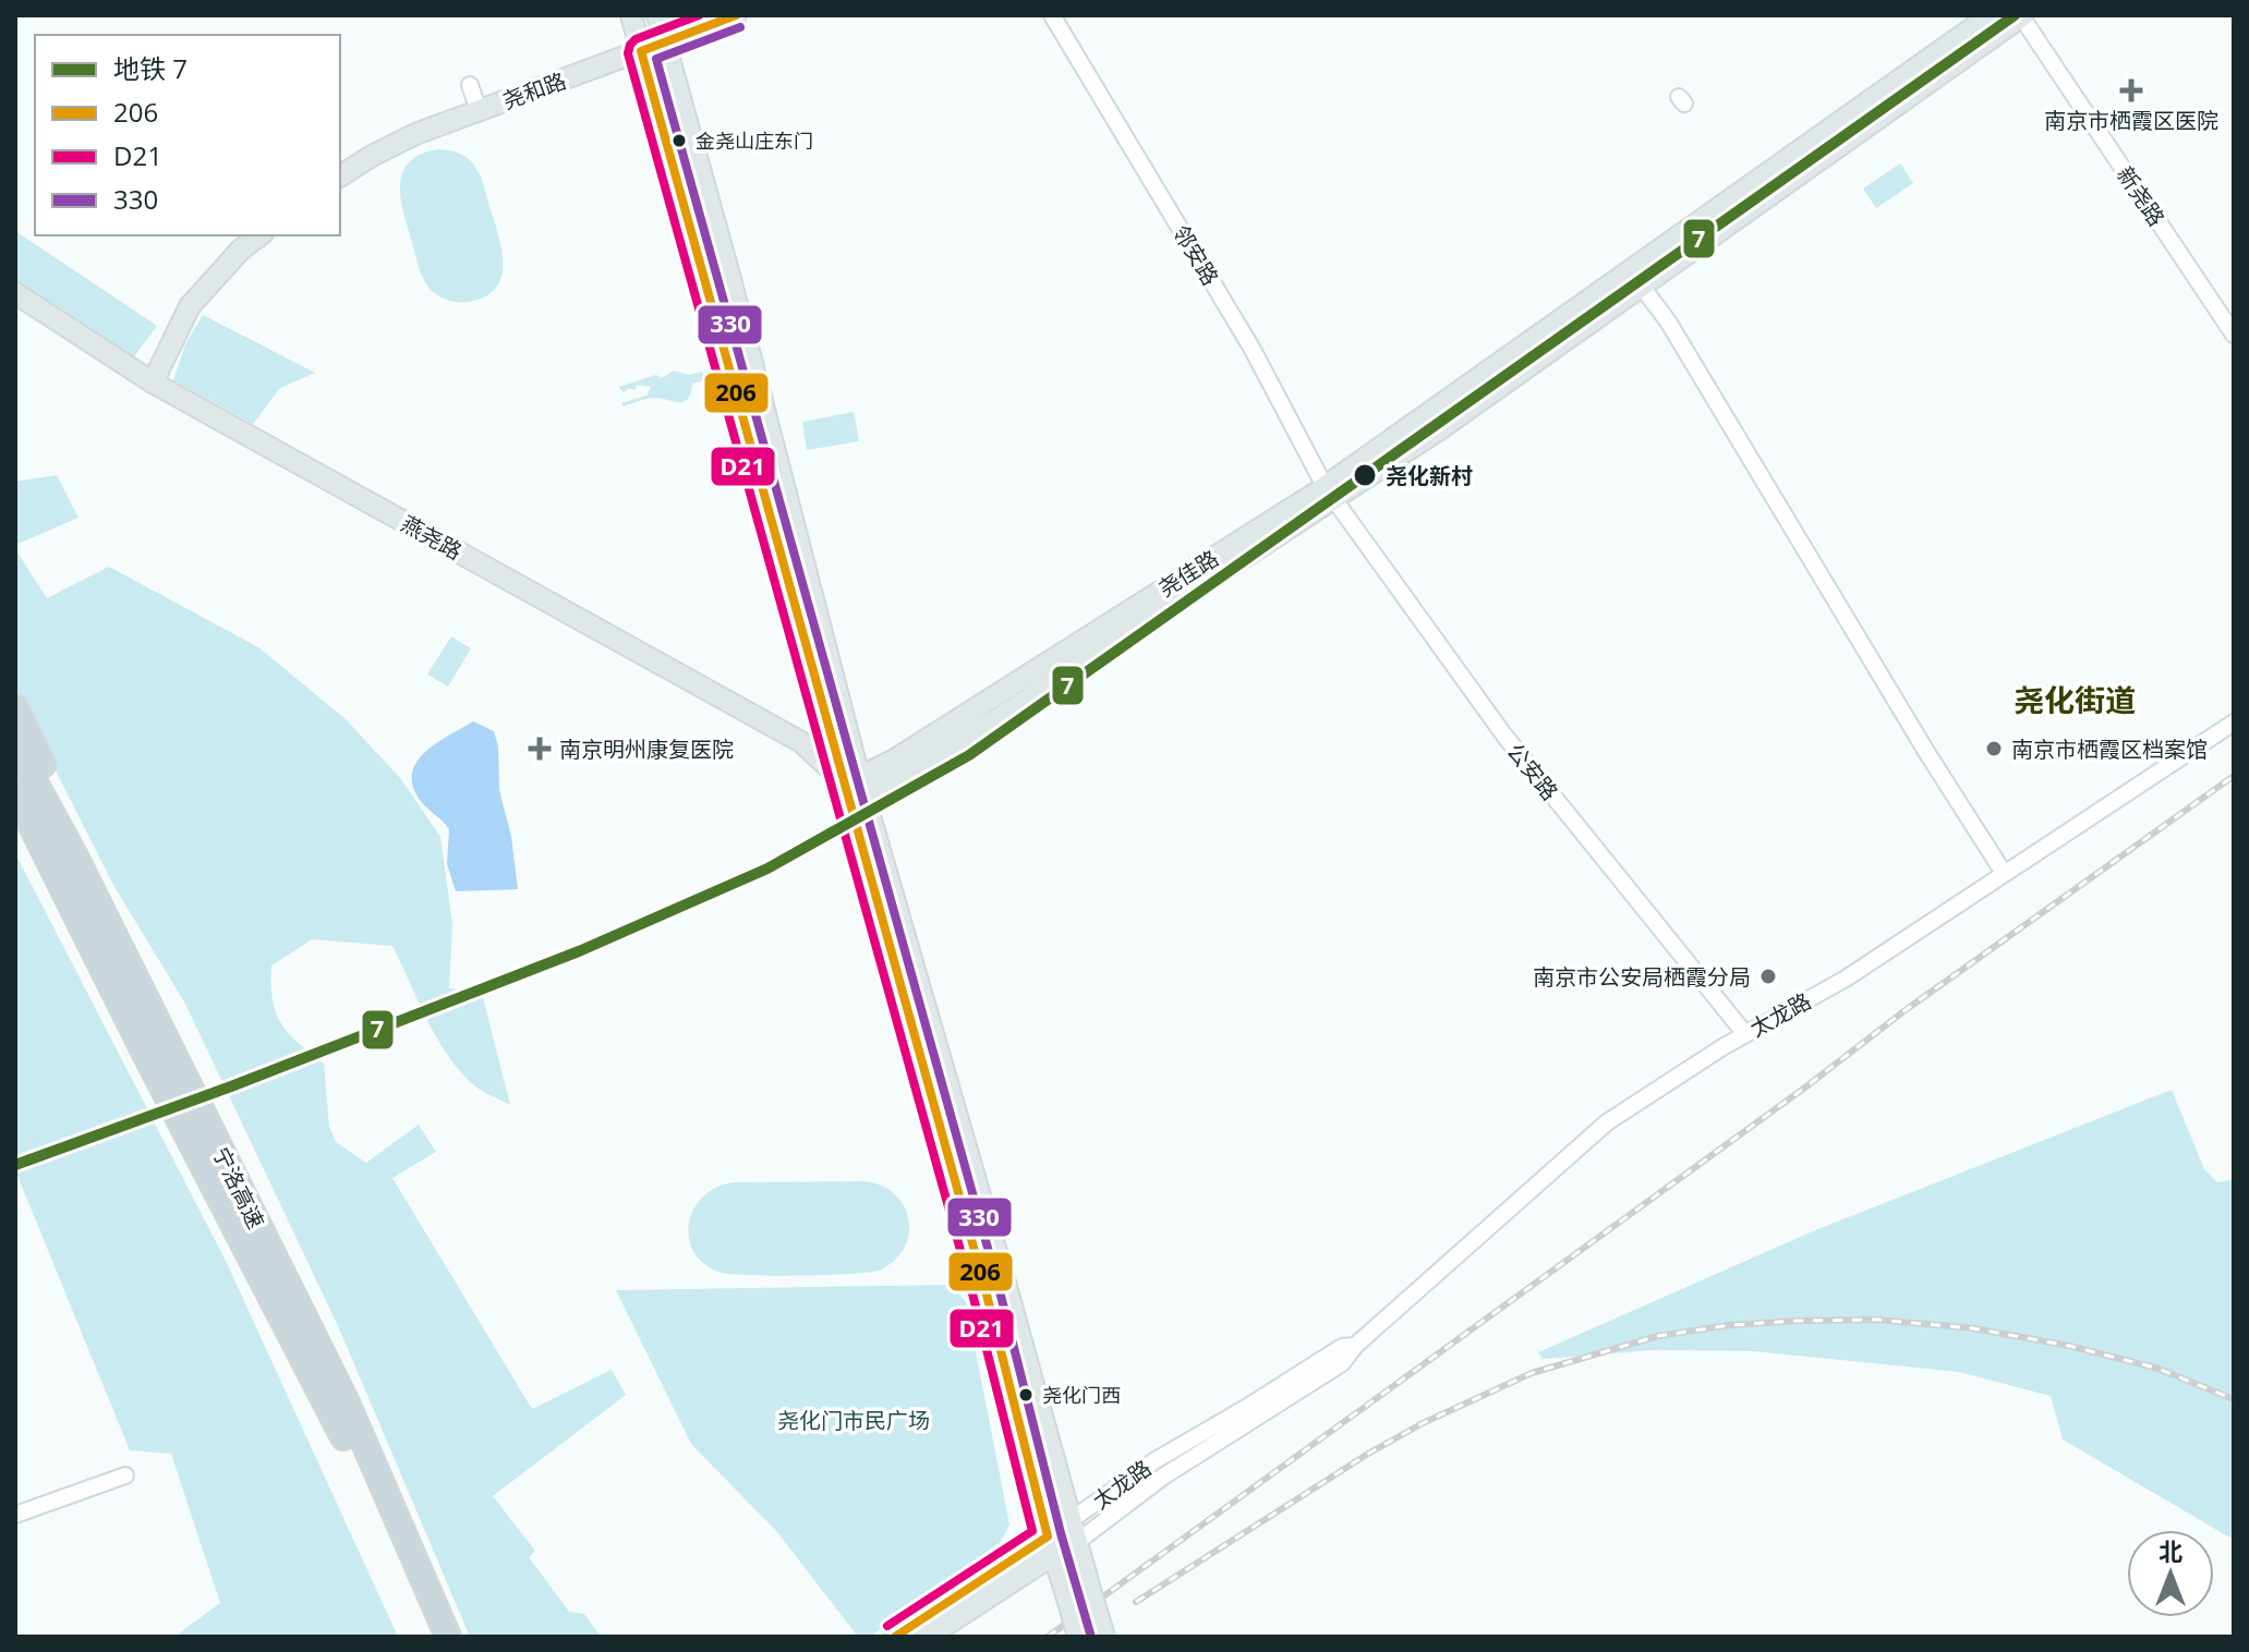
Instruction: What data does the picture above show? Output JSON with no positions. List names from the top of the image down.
{
  "streets": {
    "highway": ["宁洛高速"],
    "main road": [
      "尧和路",
      "燕尧路",
      "尧佳路",
      "太龙路"
    ],
    "street": ["新尧路", "邻安路", "公安路"]
  },
  "crossings": [
    ["新尧路", "尧佳路"],
    ["邻安路", "尧佳路"],
    ["邻安路", "公安路"],
    ["燕尧路", "尧佳路"],
    ["尧佳路", "公安路"],
    ["公安路", "太龙路"]
  ],
  "districts": ["尧化街道"],
  "parks": ["尧化门市民广场"],
  "places": {
    "health": ["南京市栖霞区医院", "南京明州康复医院"],
    "other": [
      "金尧山庄东门",
      "尧化新村",
      "南京市栖霞区档案馆",
      "南京市公安局栖霞分局",
      "尧化门西"
    ]
  },
  "lines": [
    "metro line 7",
    "transit line 206",
    "transit line D21",
    "transit line 330"
  ],
  "legend": [
    "地铁 7",
    "206",
    "D21",
    "330"
  ],
  "north": "top"
}
